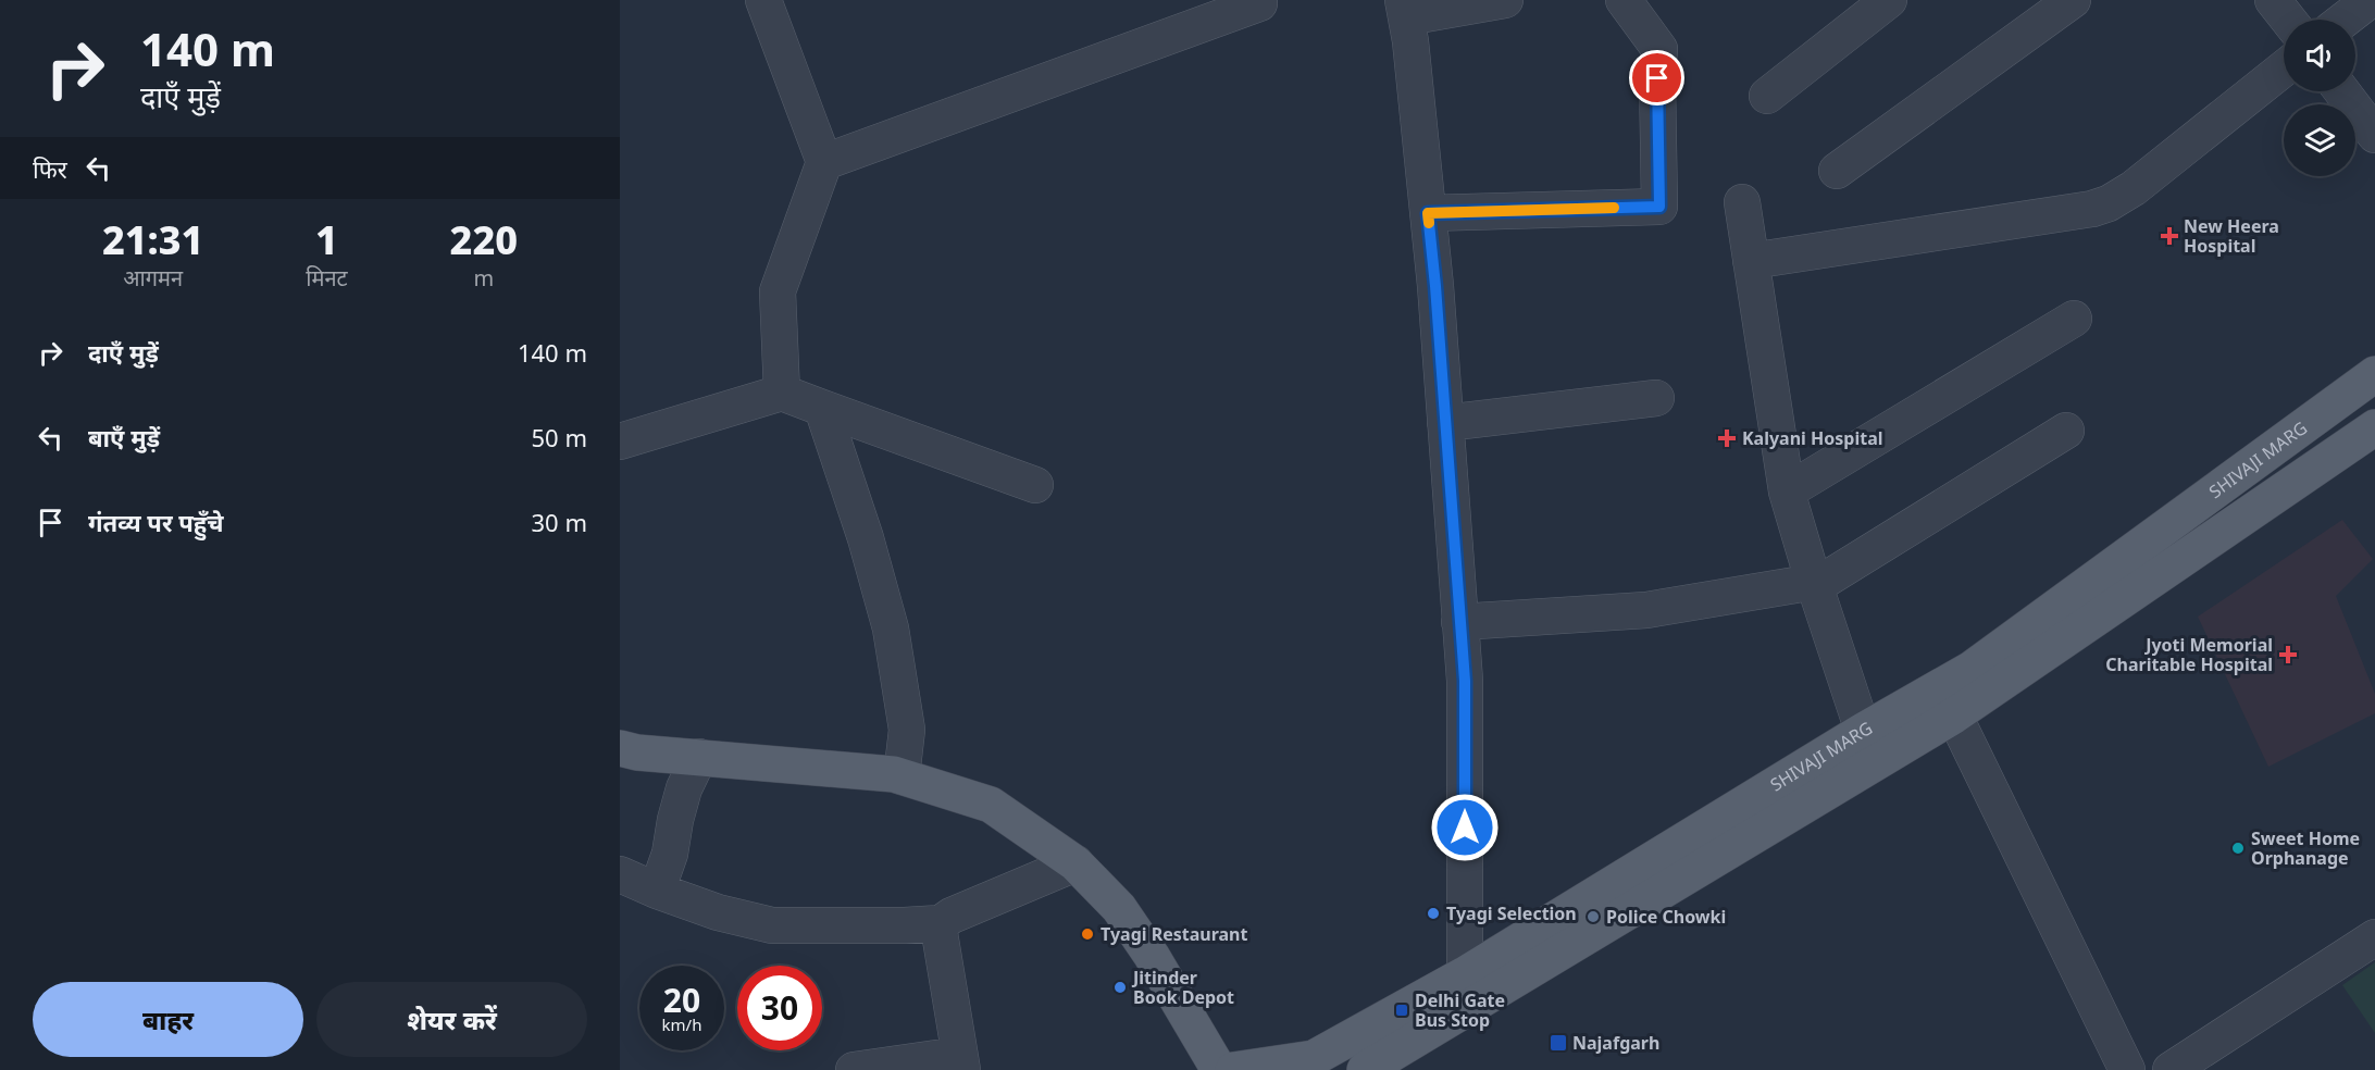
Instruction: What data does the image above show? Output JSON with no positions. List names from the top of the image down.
{
  "streets": {
    "main road": ["SHIVAJI MARG"]
  },
  "places": {
    "health": ["New Heera Hospital", "Kalyani Hospital", "Jyoti Memorial Charitable Hospital"],
    "other": [
      "Sweet Home Orphanage",
      "Tyagi Selection",
      "Police Chowki",
      "Tyagi Restaurant",
      "Jitinder Book Depot"
    ],
    "transit": ["Delhi Gate Bus Stop", "Najafgarh"]
  },
  "page": {
    "turn": ["140 m", "दाएँ मुड़ें"],
    "then": "फिर",
    "eta": [
      "21:31",
      "आगमन",
      "1",
      "मिनट",
      "220",
      "m"
    ],
    "list": [
      {
        "name": "दाएँ मुड़ें",
        "value": "140 m"
      },
      {
        "name": "बाएँ मुड़ें",
        "value": "50 m"
      },
      {
        "name": "गंतव्य पर पहुँचे",
        "value": "30 m"
      }
    ],
    "speed": "20 km/h",
    "limit": "30",
    "buttons": ["बाहर", "शेयर करें"]
  }
}
